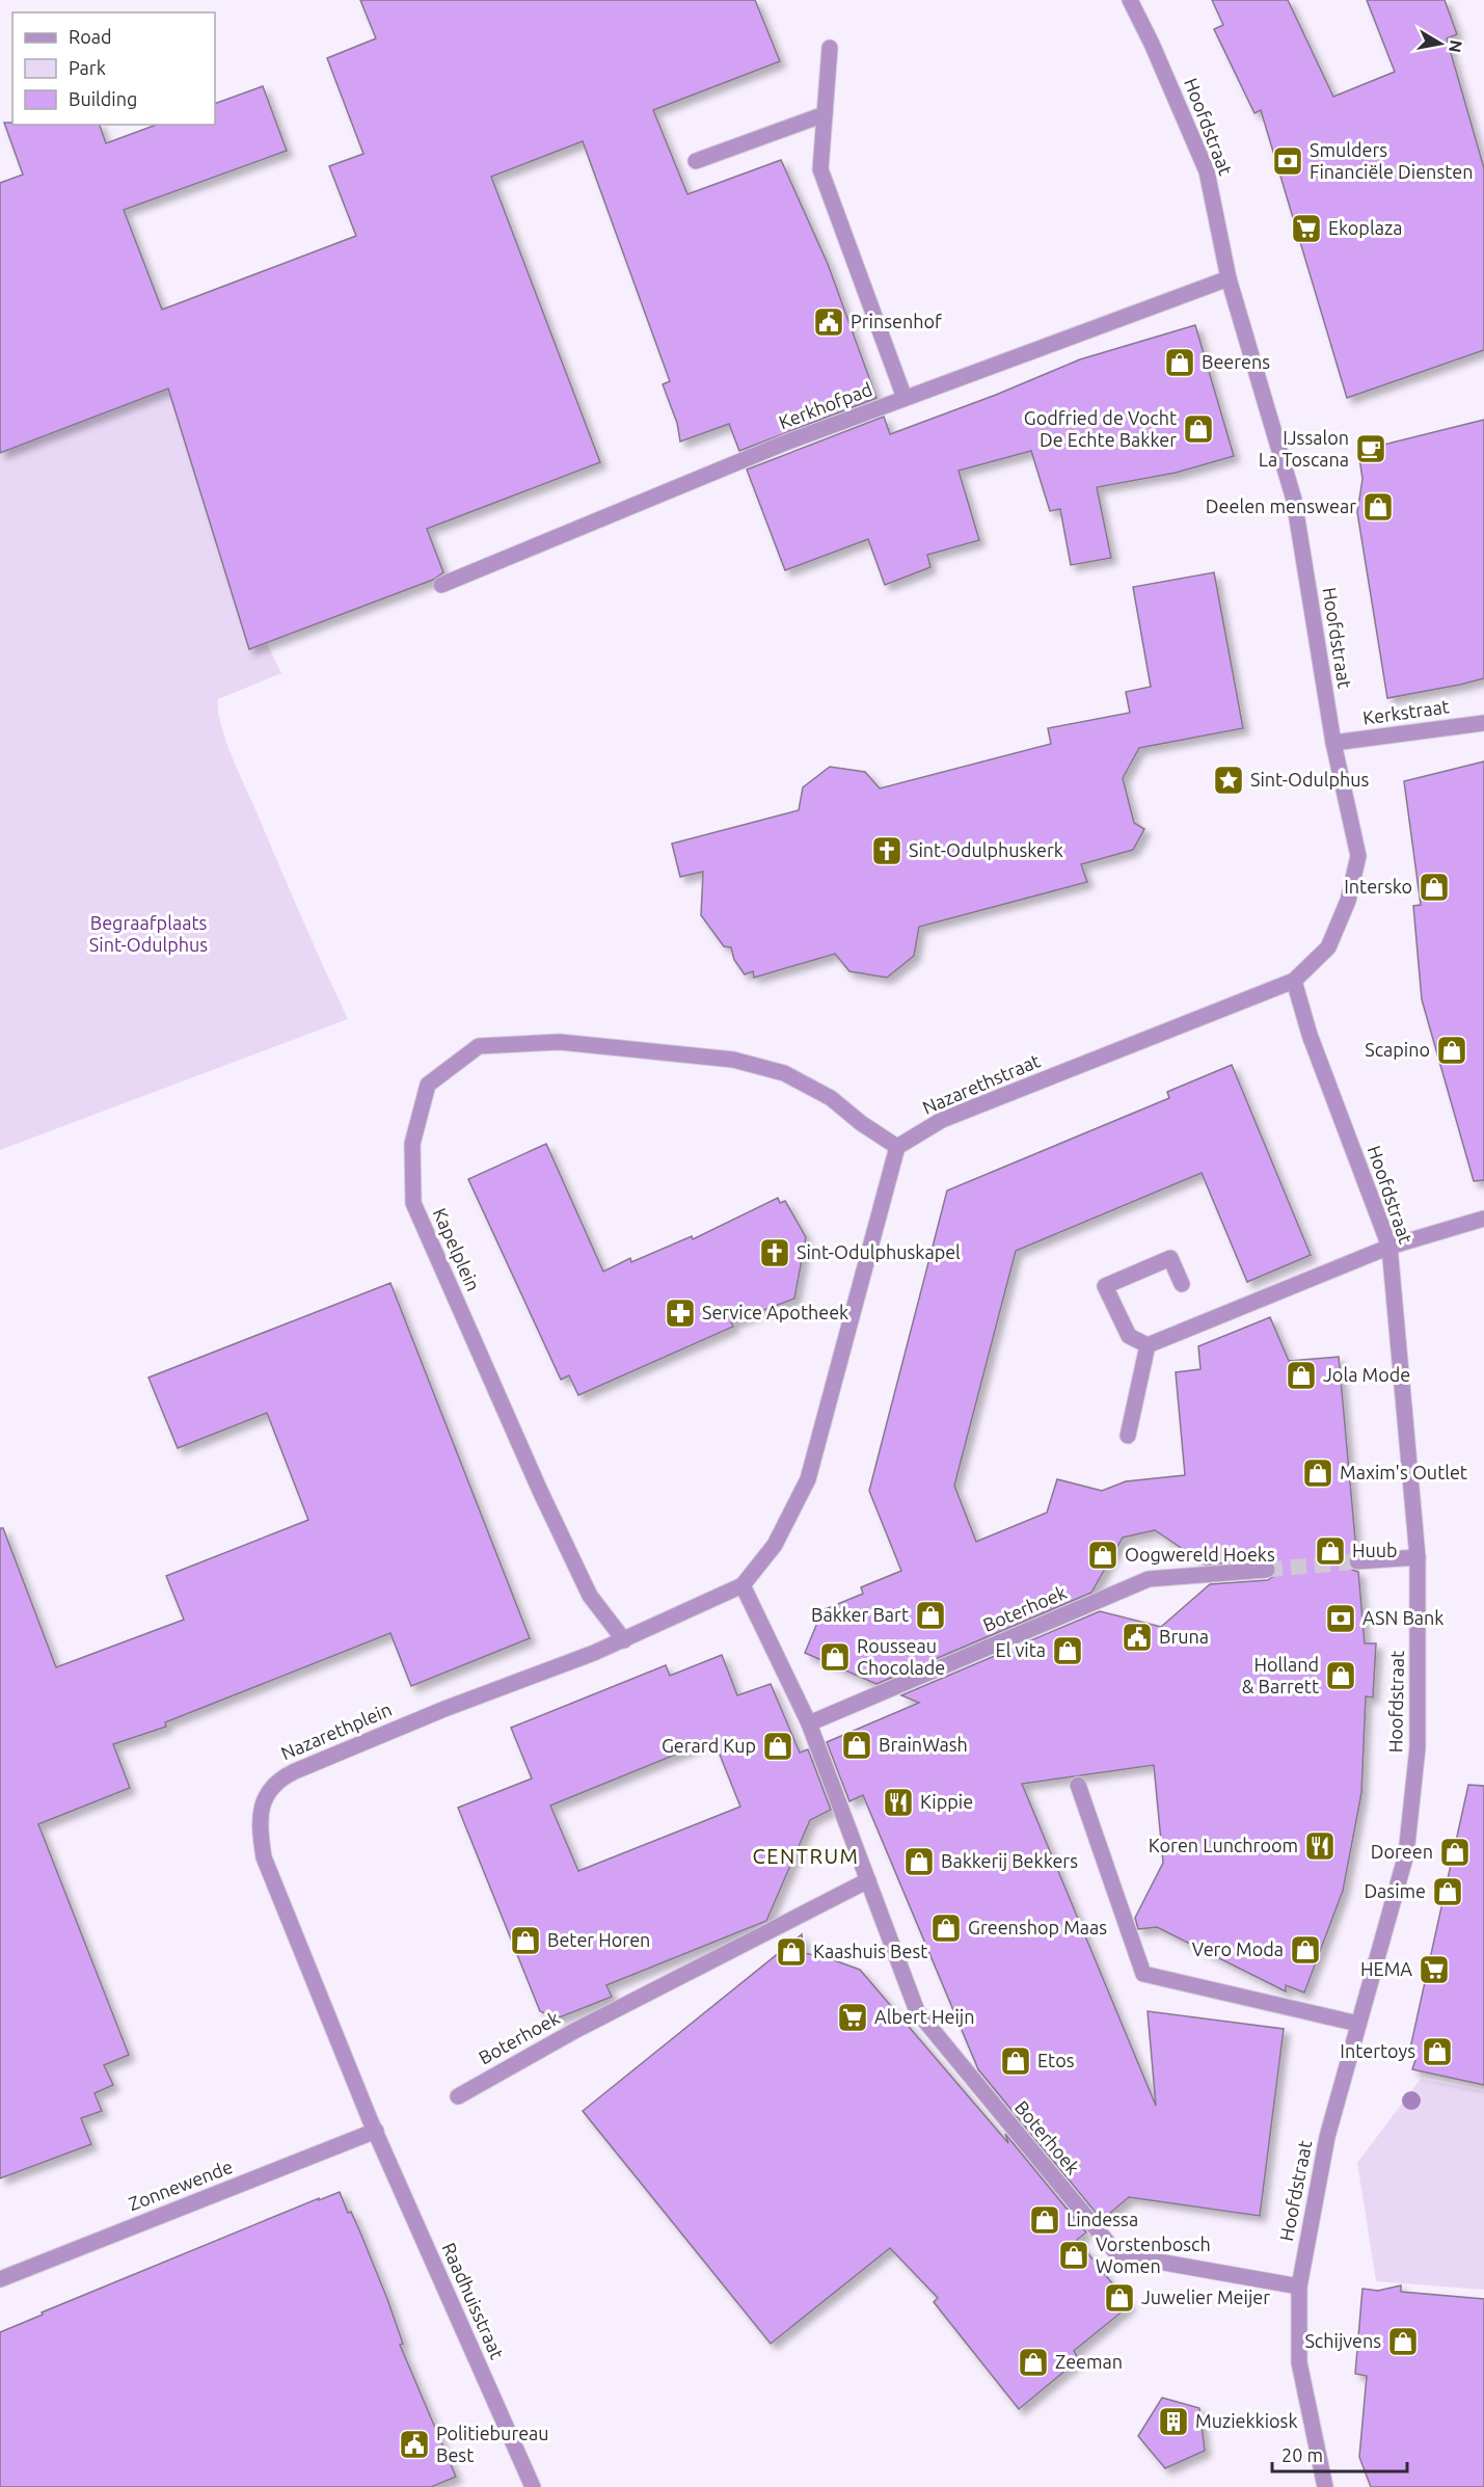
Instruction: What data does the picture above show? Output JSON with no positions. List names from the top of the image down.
{
  "streets": {
    "street": [
      "Hoofdstraat",
      "Kerkhofpad",
      "Kerkstraat",
      "Nazarethstraat",
      "Kapelplein",
      "Boterhoek",
      "Nazarethplein",
      "Zonnewende",
      "Raadhuisstraat"
    ]
  },
  "crossings": [
    ["Hoofdstraat", "Kerkhofpad"],
    ["Hoofdstraat", "Kerkstraat"],
    ["Hoofdstraat", "Nazarethstraat"],
    ["Hoofdstraat", "Boterhoek"],
    ["Nazarethstraat", "Kapelplein"],
    ["Kapelplein", "Nazarethplein"],
    ["Nazarethplein", "Zonnewende"],
    ["Nazarethplein", "Raadhuisstraat"],
    ["Zonnewende", "Raadhuisstraat"]
  ],
  "districts": ["CENTRUM"],
  "parks": ["Begraafplaats Sint-Odulphus"],
  "places": {
    "bank": ["Smulders Financiële Diensten", "ASN Bank"],
    "supermarket": ["Ekoplaza", "HEMA", "Albert Heijn"],
    "public building": ["Prinsenhof", "Bruna", "Politiebureau Best"],
    "shop": [
      "Beerens",
      "Godfried de Vocht De Echte Bakker",
      "Deelen menswear",
      "Intersko",
      "Scapino",
      "Jola Mode",
      "Maxim's Outlet",
      "Huub",
      "Oogwereld Hoeks",
      "Bakker Bart",
      "El vita",
      "Rousseau Chocolade",
      "Holland & Barrett",
      "BrainWash",
      "Gerard Kup",
      "Doreen",
      "Bakkerij Bekkers",
      "Dasime",
      "Greenshop Maas",
      "Beter Horen",
      "Vero Moda",
      "Kaashuis Best",
      "Intertoys",
      "Etos",
      "Lindessa",
      "Vorstenbosch Women",
      "Juwelier Meijer",
      "Schijvens",
      "Zeeman"
    ],
    "cafe": ["IJssalon La Toscana"],
    "place": ["Sint-Odulphus"],
    "church": ["Sint-Odulphuskerk", "Sint-Odulphuskapel"],
    "pharmacy": ["Service Apotheek"],
    "restaurant": ["Kippie", "Koren Lunchroom"],
    "building": ["Muziekkiosk"]
  },
  "legend": ["Road", "Park", "Building"],
  "scale_bar": "20 m",
  "north": "right"
}
